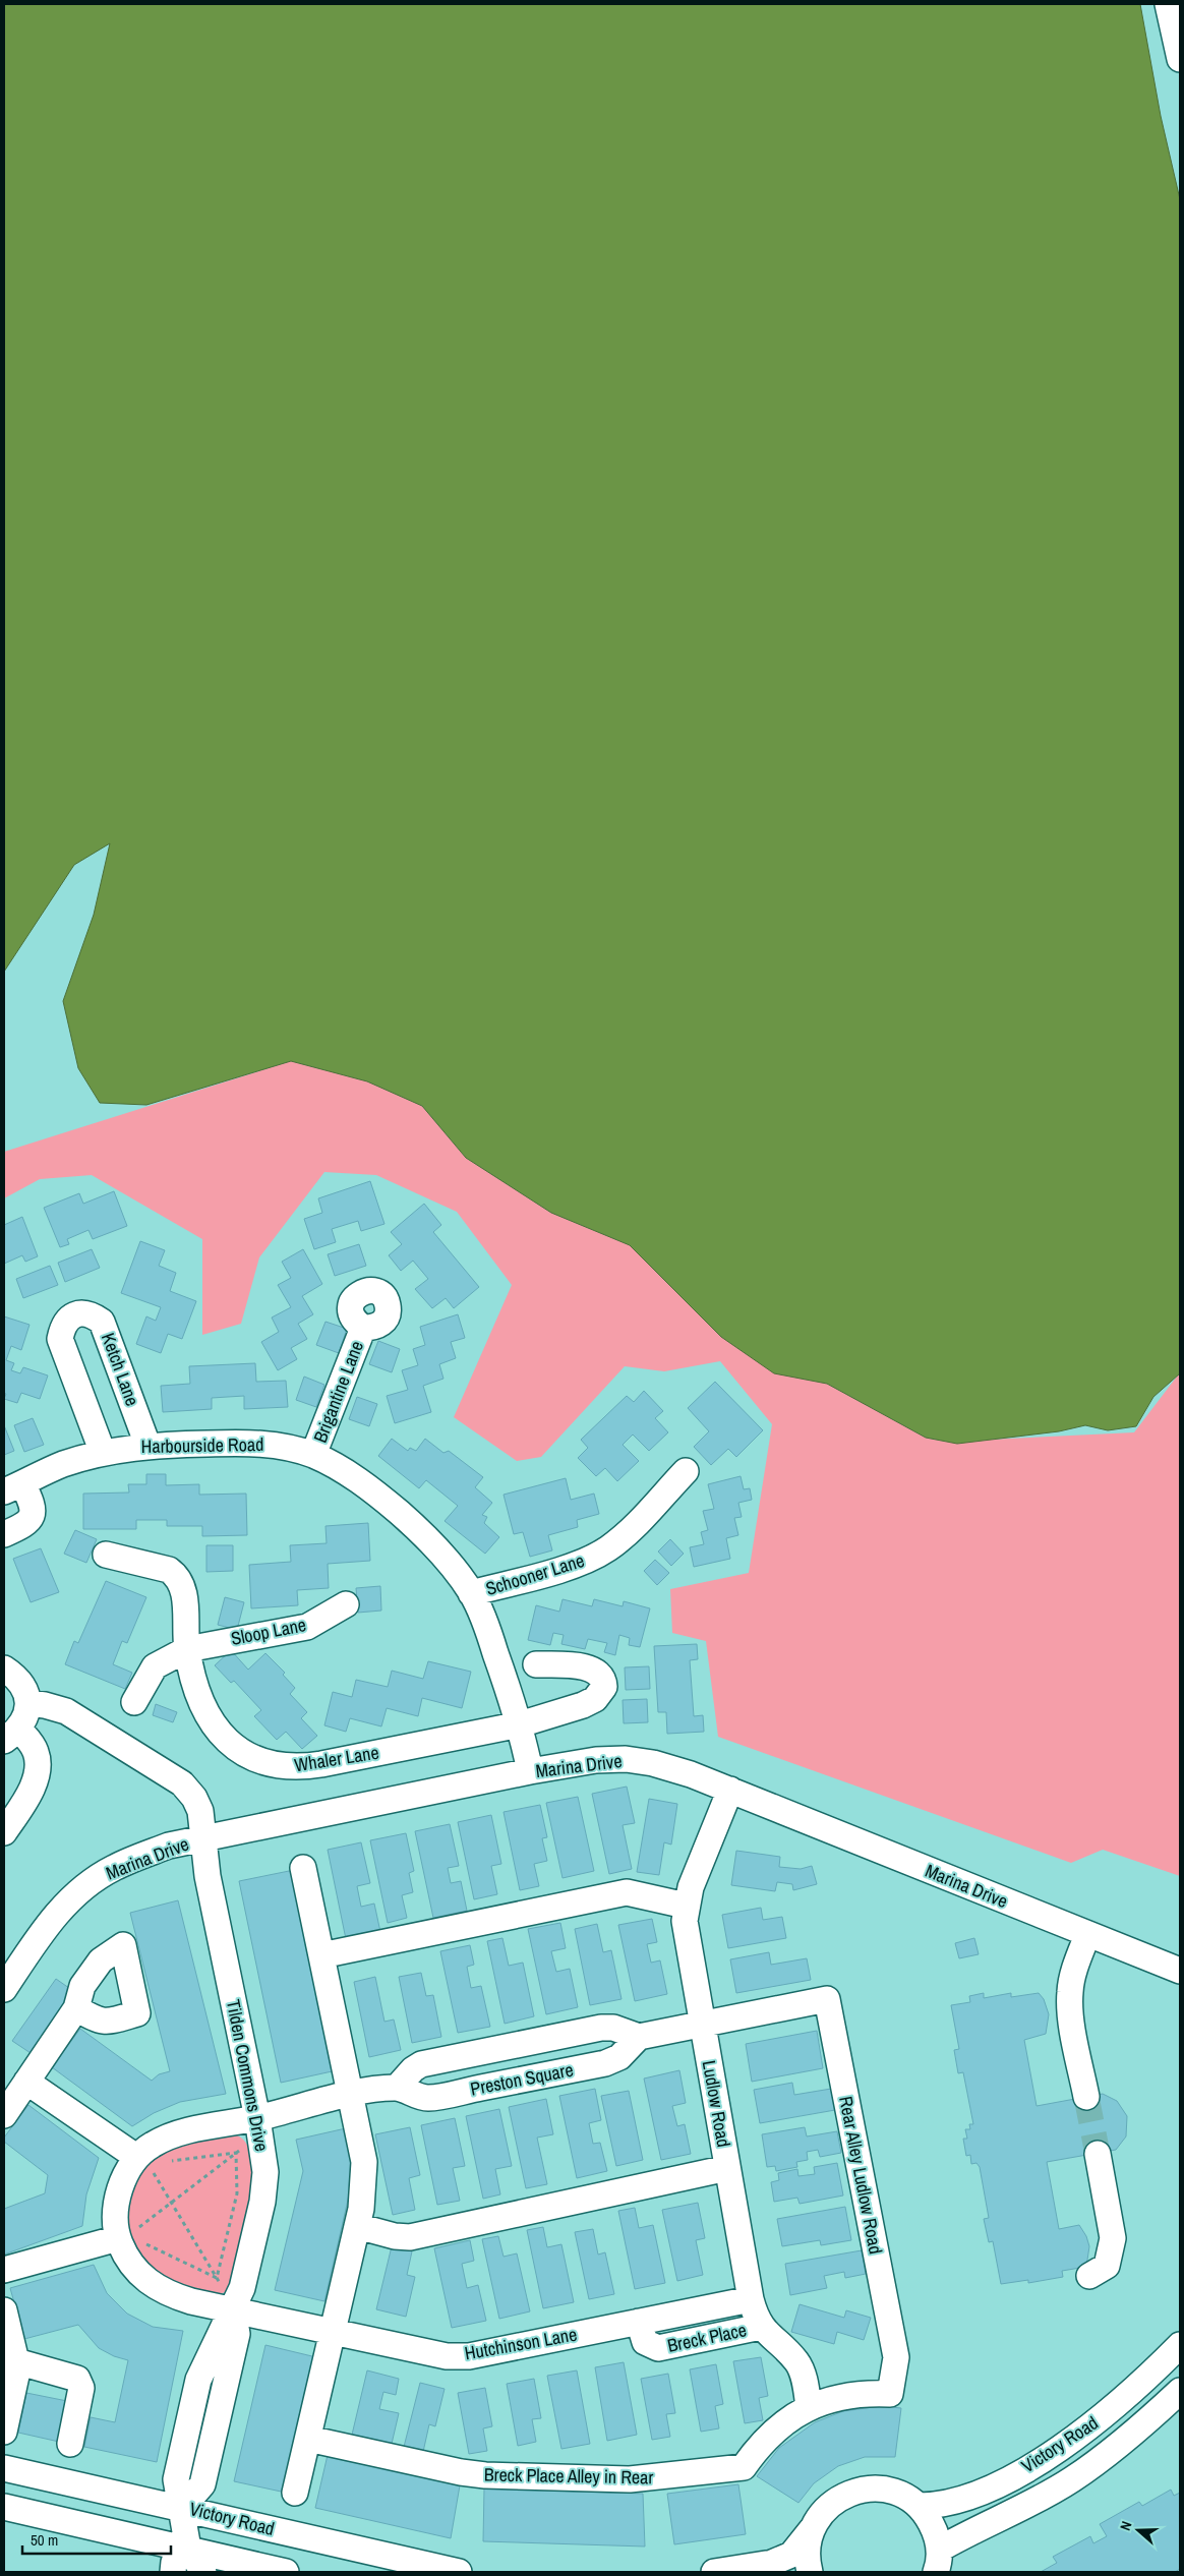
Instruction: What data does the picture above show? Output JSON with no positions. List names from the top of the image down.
{
  "streets": {
    "street": [
      "Ketch Lane",
      "Brigantine Lane",
      "Harbourside Road",
      "Schooner Lane",
      "Sloop Lane",
      "Whaler Lane",
      "Marina Drive",
      "Tilden Commons Drive",
      "Preston Square",
      "Ludlow Road",
      "Rear Alley Ludlow Road",
      "Breck Place",
      "Hutchinson Lane",
      "Victory Road",
      "Breck Place Alley in Rear"
    ]
  },
  "crossings": [
    ["Ketch Lane", "Harbourside Road"],
    ["Brigantine Lane", "Harbourside Road"],
    ["Harbourside Road", "Schooner Lane"],
    ["Harbourside Road", "Whaler Lane"],
    ["Harbourside Road", "Marina Drive"],
    ["Sloop Lane", "Whaler Lane"],
    ["Marina Drive", "Tilden Commons Drive"],
    ["Marina Drive", "Ludlow Road"],
    ["Tilden Commons Drive", "Preston Square"],
    ["Tilden Commons Drive", "Hutchinson Lane"],
    ["Tilden Commons Drive", "Victory Road"],
    ["Preston Square", "Hutchinson Lane"],
    ["Ludlow Road", "Rear Alley Ludlow Road"],
    ["Ludlow Road", "Breck Place"],
    ["Ludlow Road", "Hutchinson Lane"],
    ["Ludlow Road", "Breck Place Alley in Rear"],
    ["Rear Alley Ludlow Road", "Breck Place Alley in Rear"],
    ["Breck Place", "Hutchinson Lane"]
  ],
  "scale_bar": "50 m",
  "north": "left"
}
